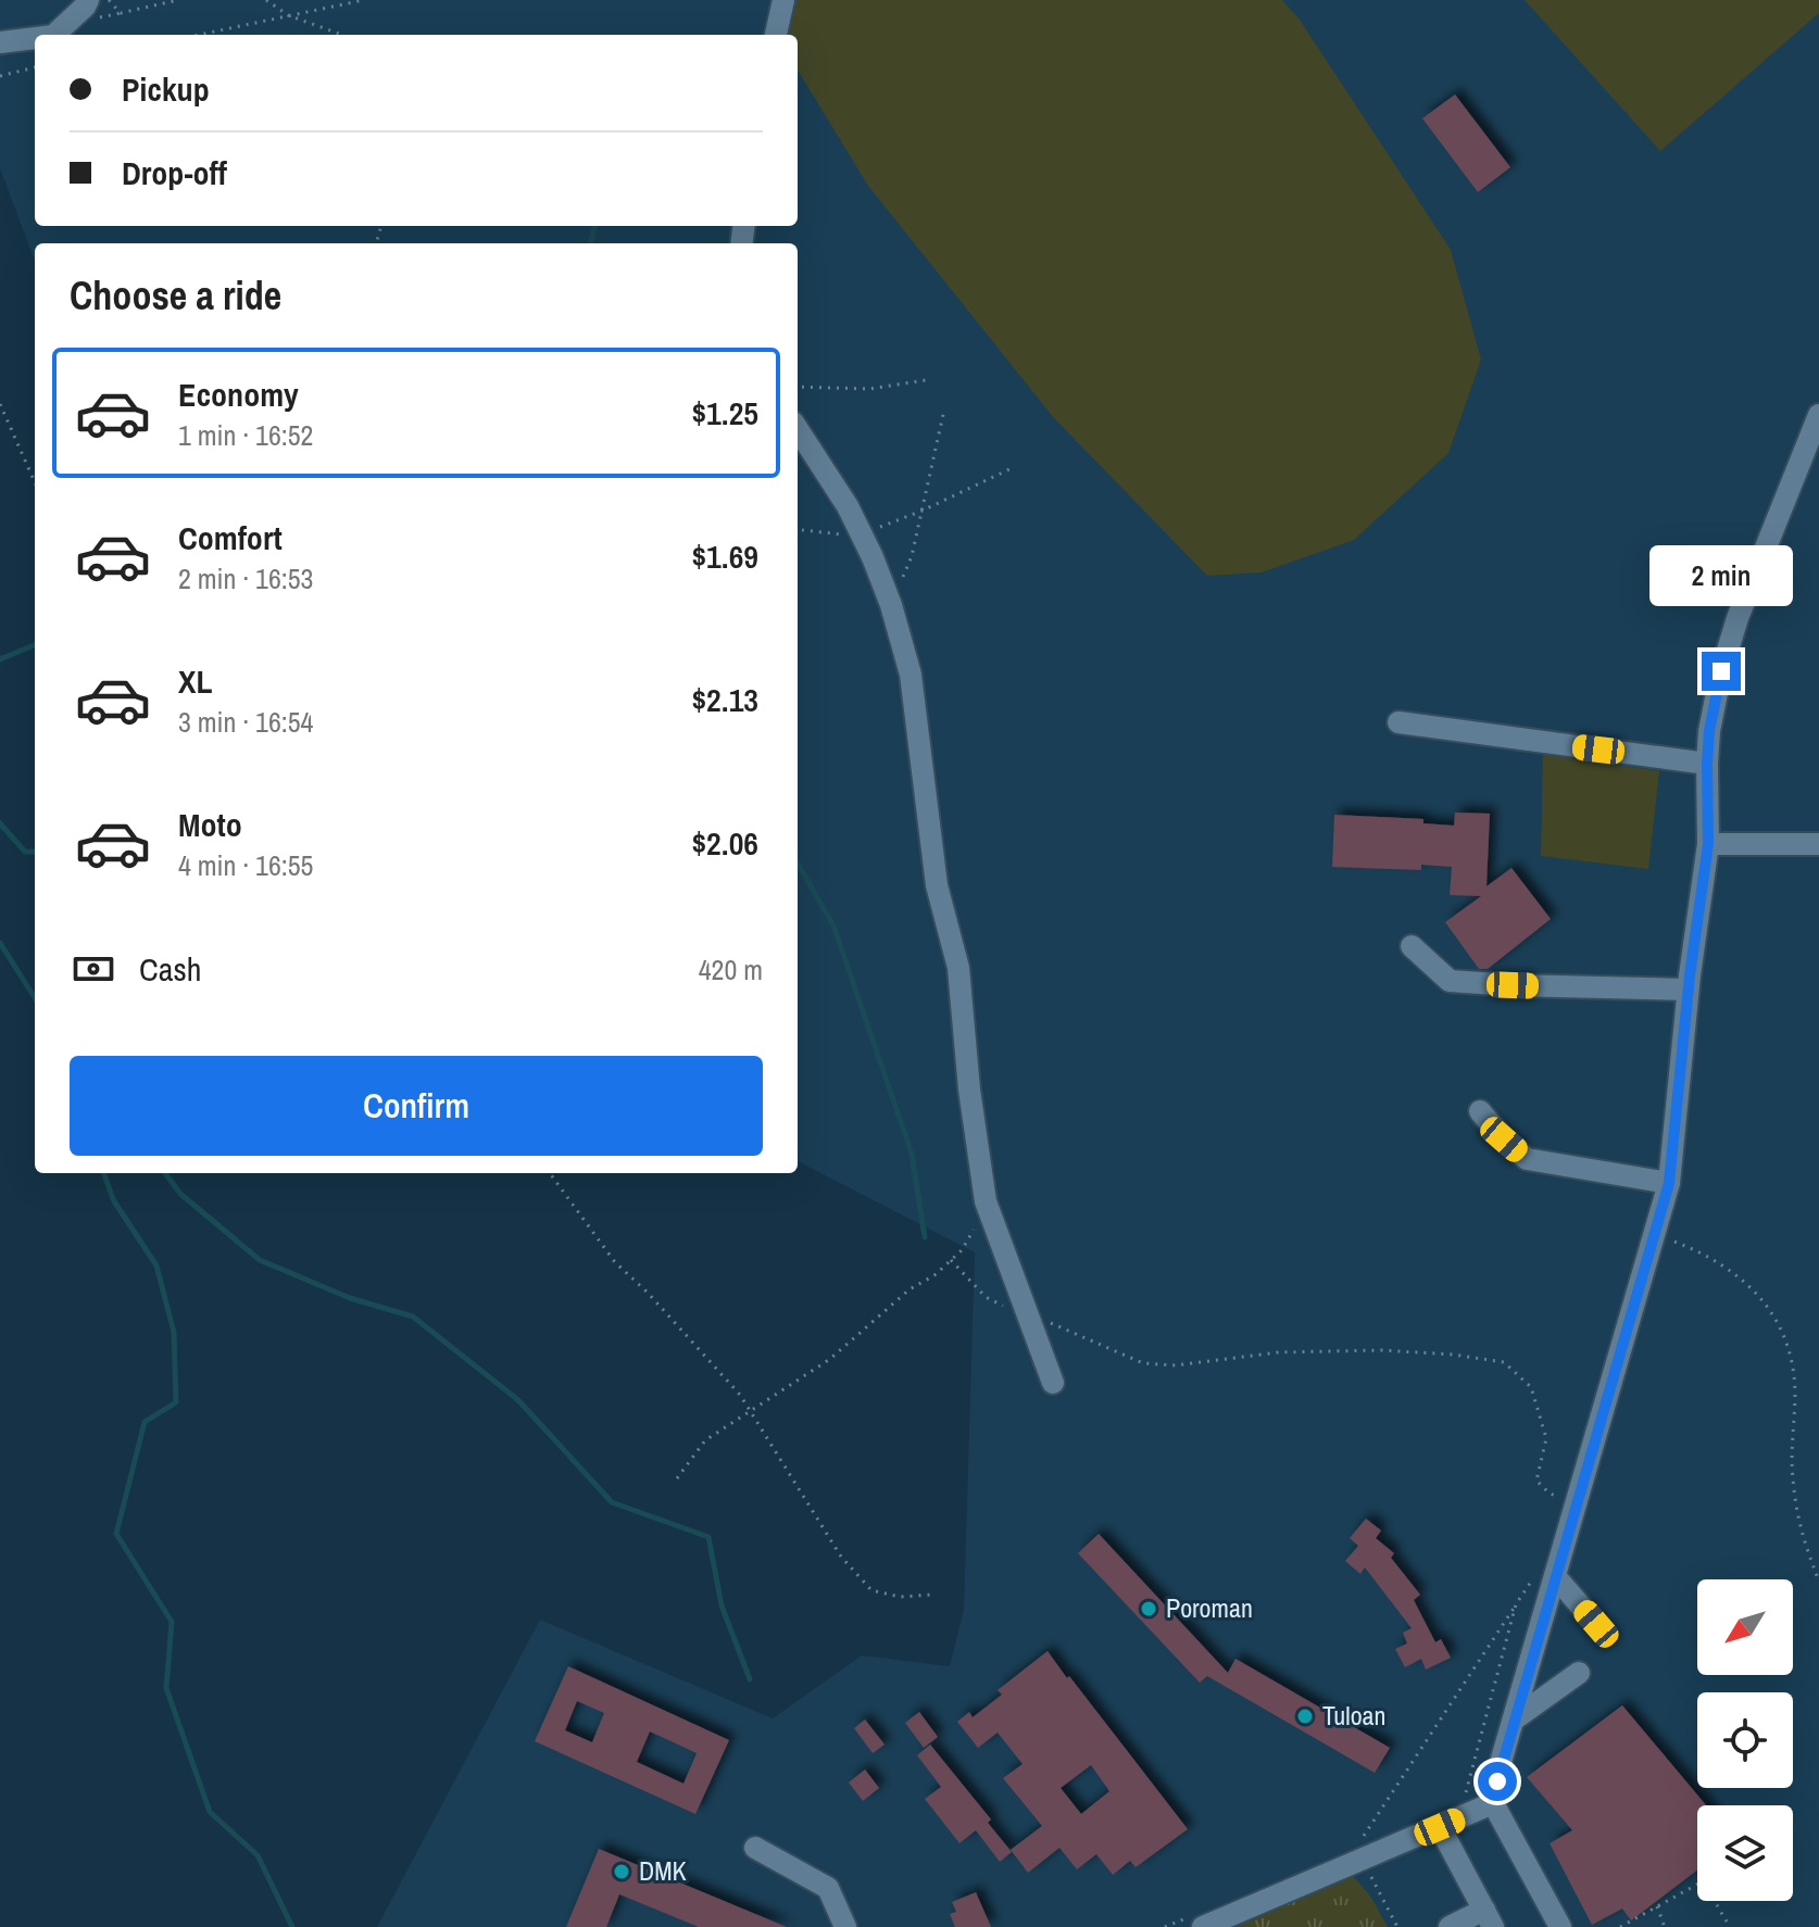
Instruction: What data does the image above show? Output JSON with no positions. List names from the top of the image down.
{
  "places": ["Poroman", "Tuloan", "DMK"],
  "north": "bottom left",
  "page": {
    "banner": ["Pickup", "Drop-off"],
    "heading": "Choose a ride",
    "list": [
      {
        "name": "Economy",
        "note": "1 min · 16:52",
        "value": "$1.25"
      },
      {
        "name": "Comfort",
        "note": "2 min · 16:53",
        "value": "$1.69"
      },
      {
        "name": "XL",
        "note": "3 min · 16:54",
        "value": "$2.13"
      },
      {
        "name": "Moto",
        "note": "4 min · 16:55",
        "value": "$2.06"
      }
    ],
    "bubble": "2 min",
    "pay": ["Cash", "420 m"],
    "buttons": "Confirm"
  }
}
